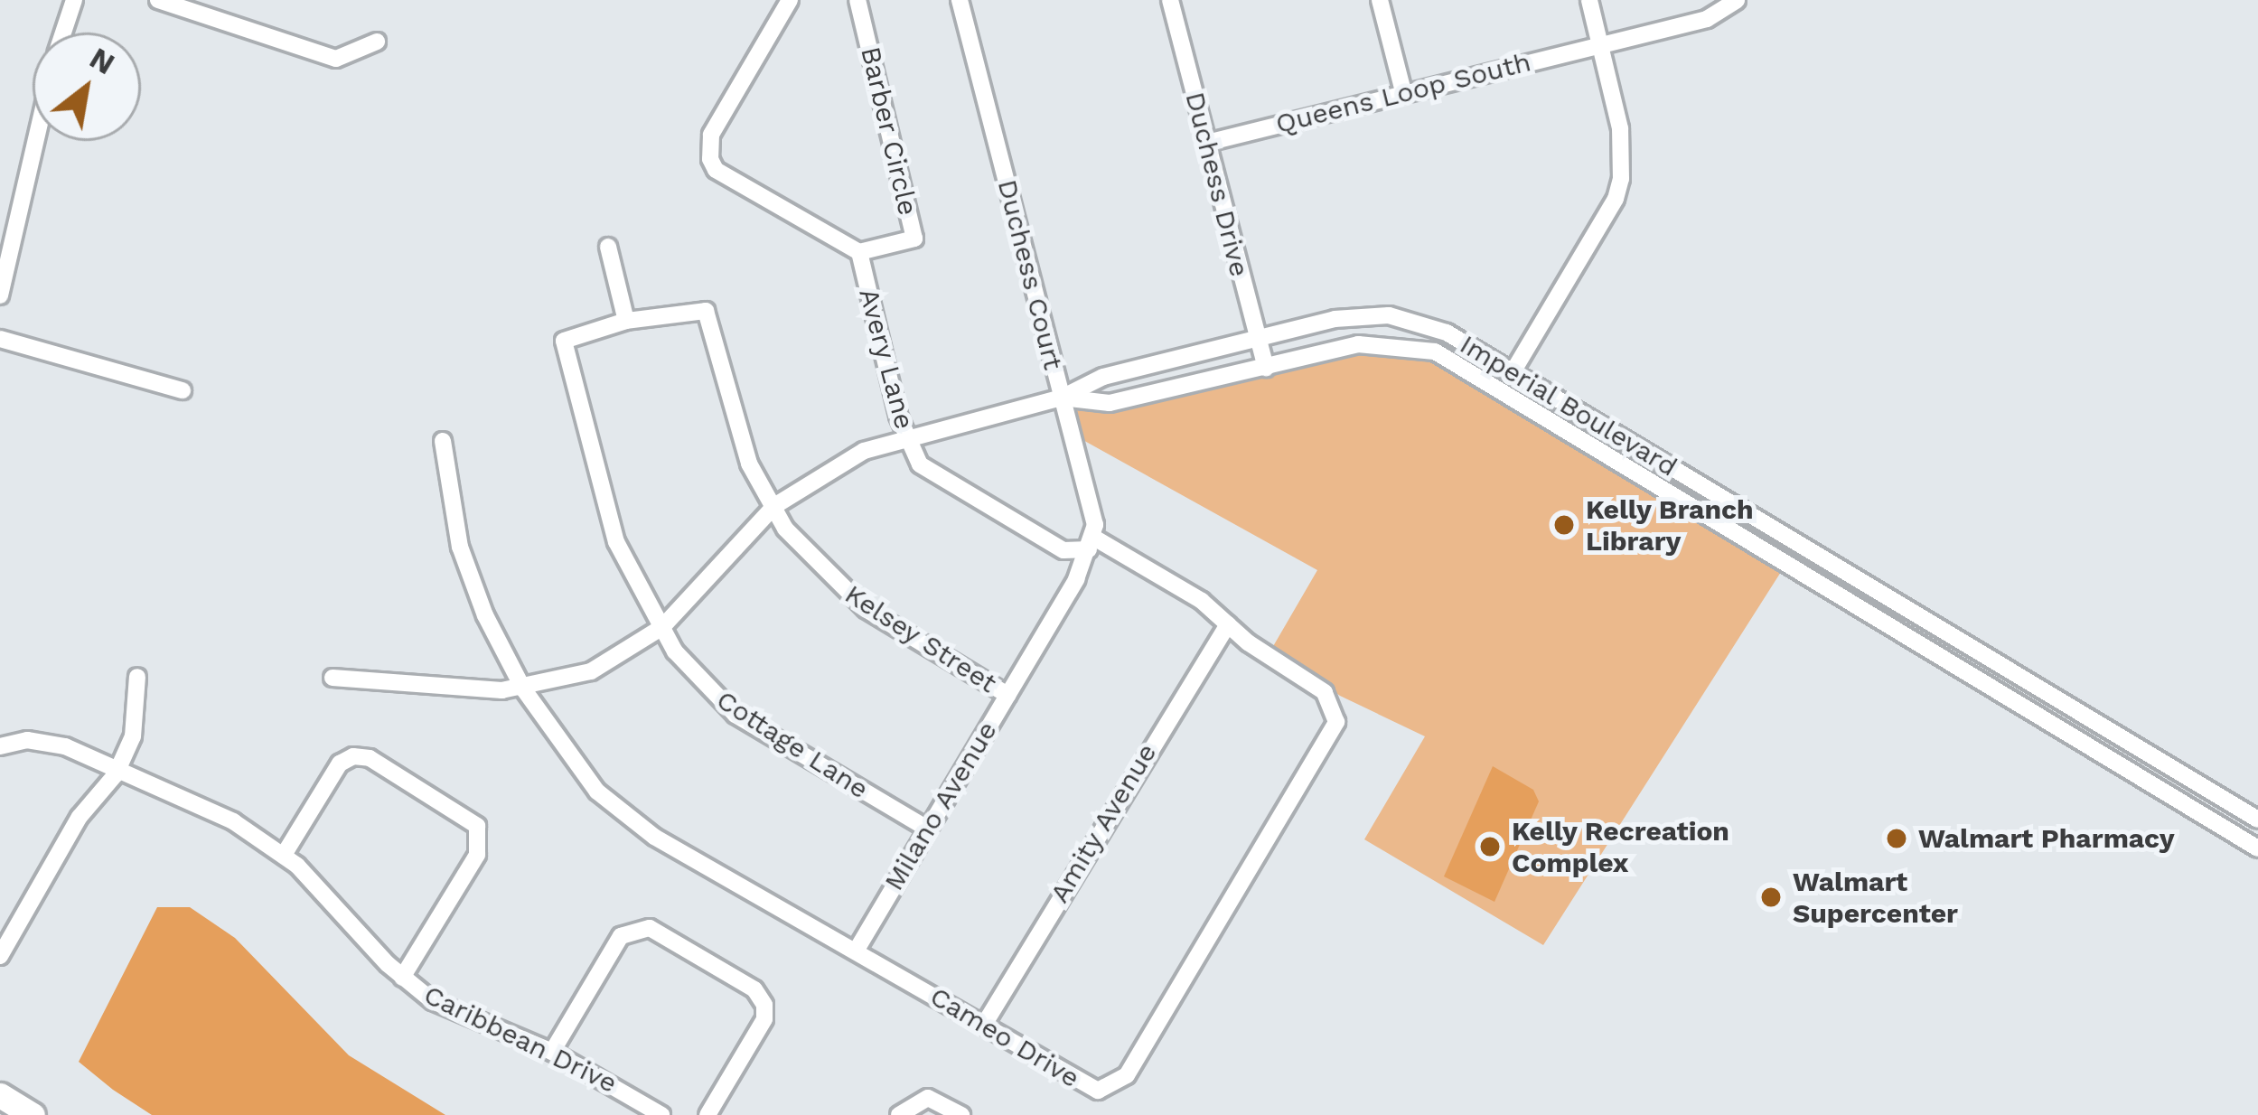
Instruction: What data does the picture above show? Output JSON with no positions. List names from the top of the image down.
{
  "streets": {
    "street": [
      "Queens Loop South",
      "Barber Circle",
      "Duchess Drive",
      "Duchess Court",
      "Avery Lane",
      "Imperial Boulevard",
      "Kelsey Street",
      "Cottage Lane",
      "Milano Avenue",
      "Amity Avenue",
      "Cameo Drive",
      "Caribbean Drive"
    ]
  },
  "crossings": [
    ["Queens Loop South", "Duchess Drive"],
    ["Barber Circle", "Avery Lane"],
    ["Duchess Drive", "Imperial Boulevard"],
    ["Duchess Court", "Avery Lane"],
    ["Duchess Court", "Imperial Boulevard"],
    ["Duchess Court", "Milano Avenue"],
    ["Duchess Court", "Cameo Drive"],
    ["Avery Lane", "Imperial Boulevard"],
    ["Avery Lane", "Milano Avenue"],
    ["Avery Lane", "Cameo Drive"],
    ["Imperial Boulevard", "Kelsey Street"],
    ["Imperial Boulevard", "Cottage Lane"],
    ["Imperial Boulevard", "Cameo Drive"],
    ["Kelsey Street", "Cottage Lane"],
    ["Kelsey Street", "Milano Avenue"],
    ["Cottage Lane", "Milano Avenue"],
    ["Milano Avenue", "Cameo Drive"],
    ["Amity Avenue", "Cameo Drive"]
  ],
  "places": [
    "Kelly Branch Library",
    "Walmart Pharmacy",
    "Kelly Recreation Complex",
    "Walmart Supercenter"
  ],
  "north": "top right"
}
